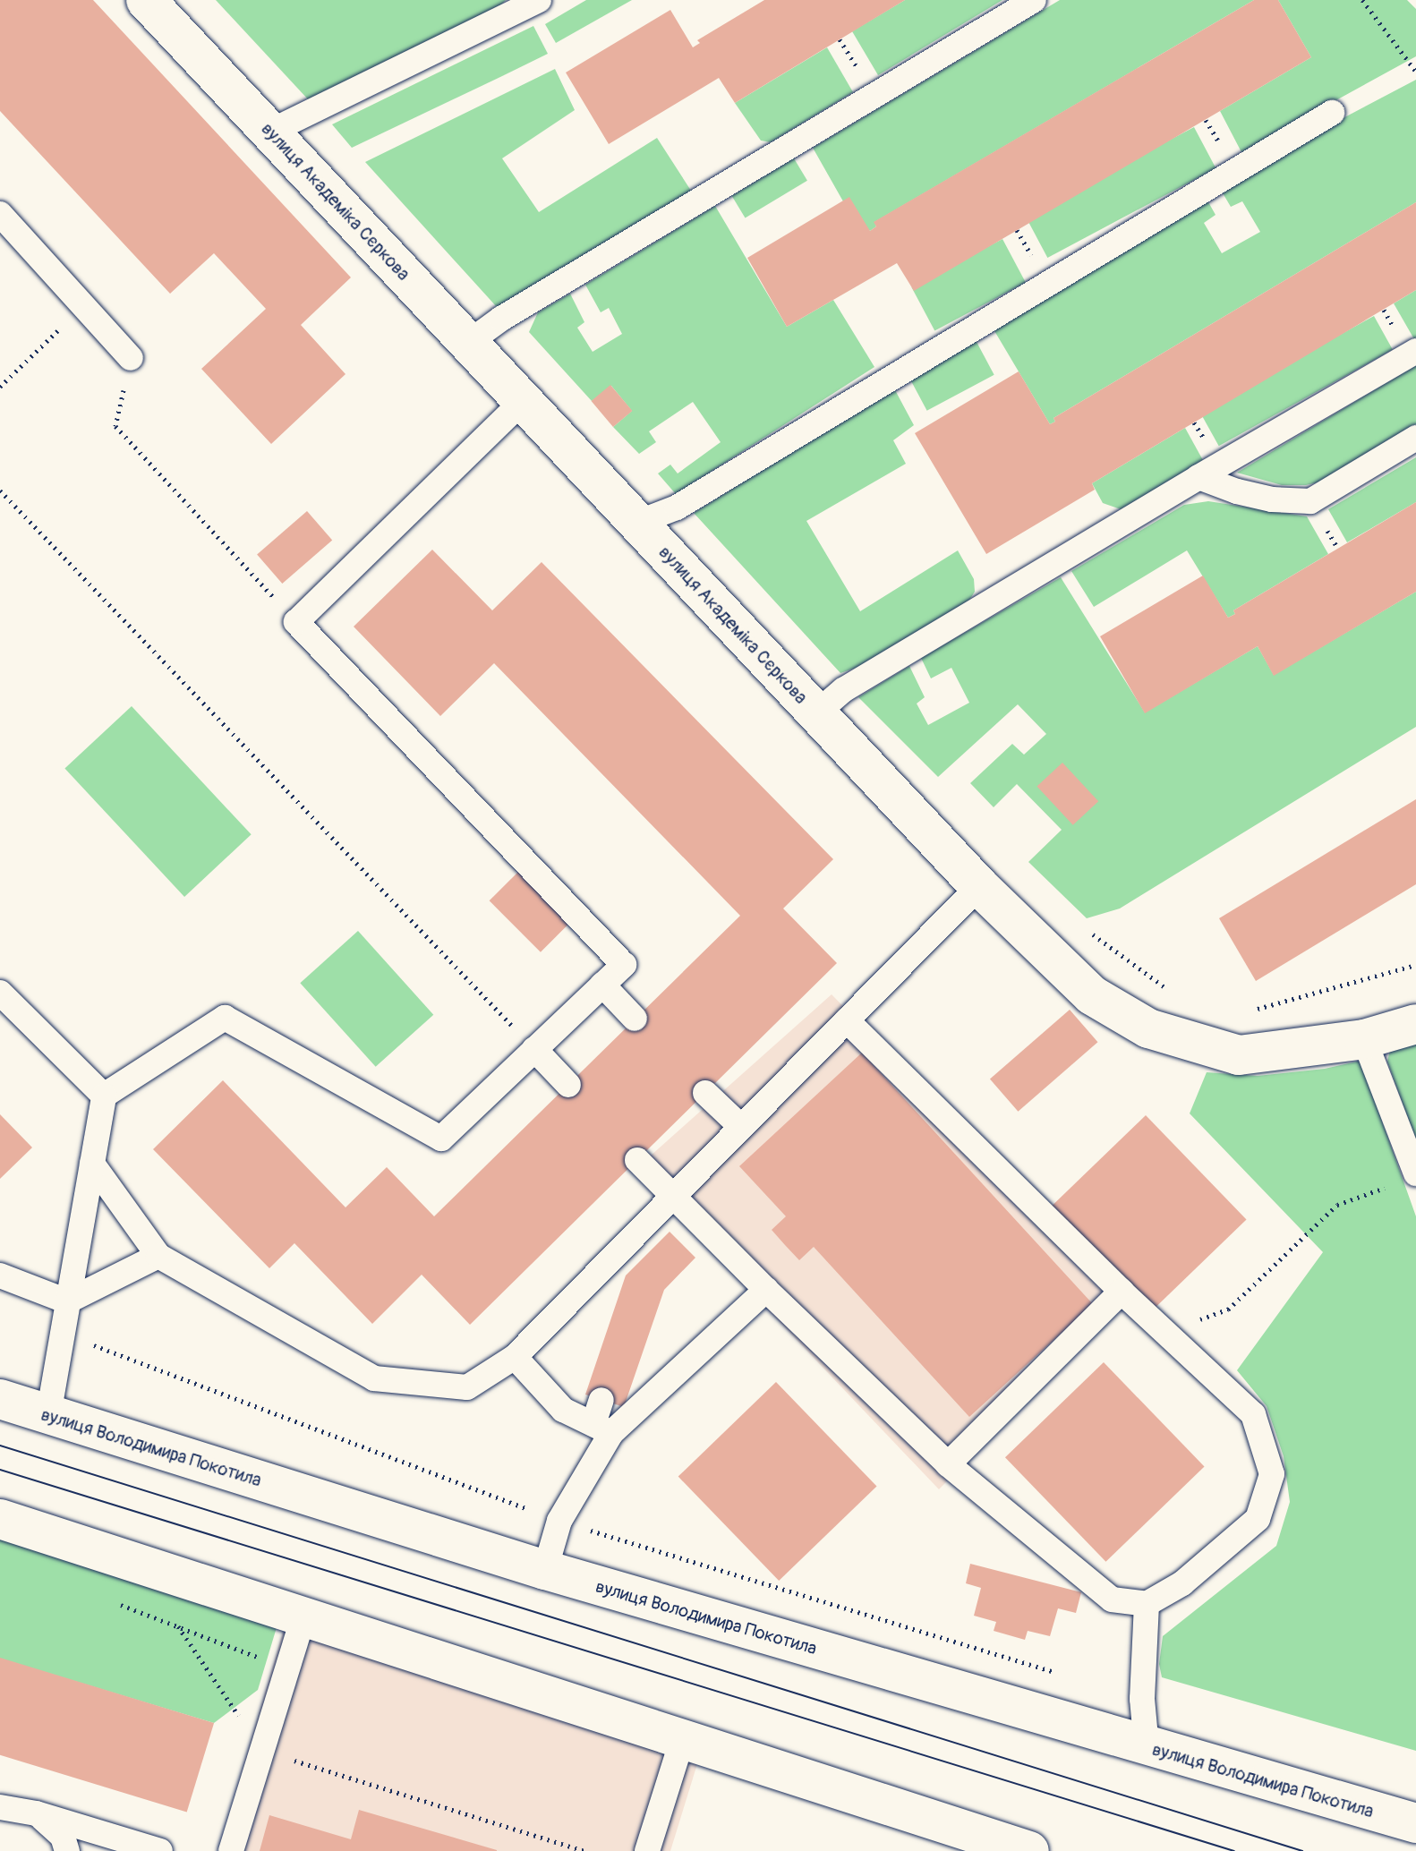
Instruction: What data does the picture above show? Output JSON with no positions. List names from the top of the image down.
{
  "streets": {
    "street": ["вулиця Академіка Сєркова", "вулиця Володимира Покотила"]
  }
}
